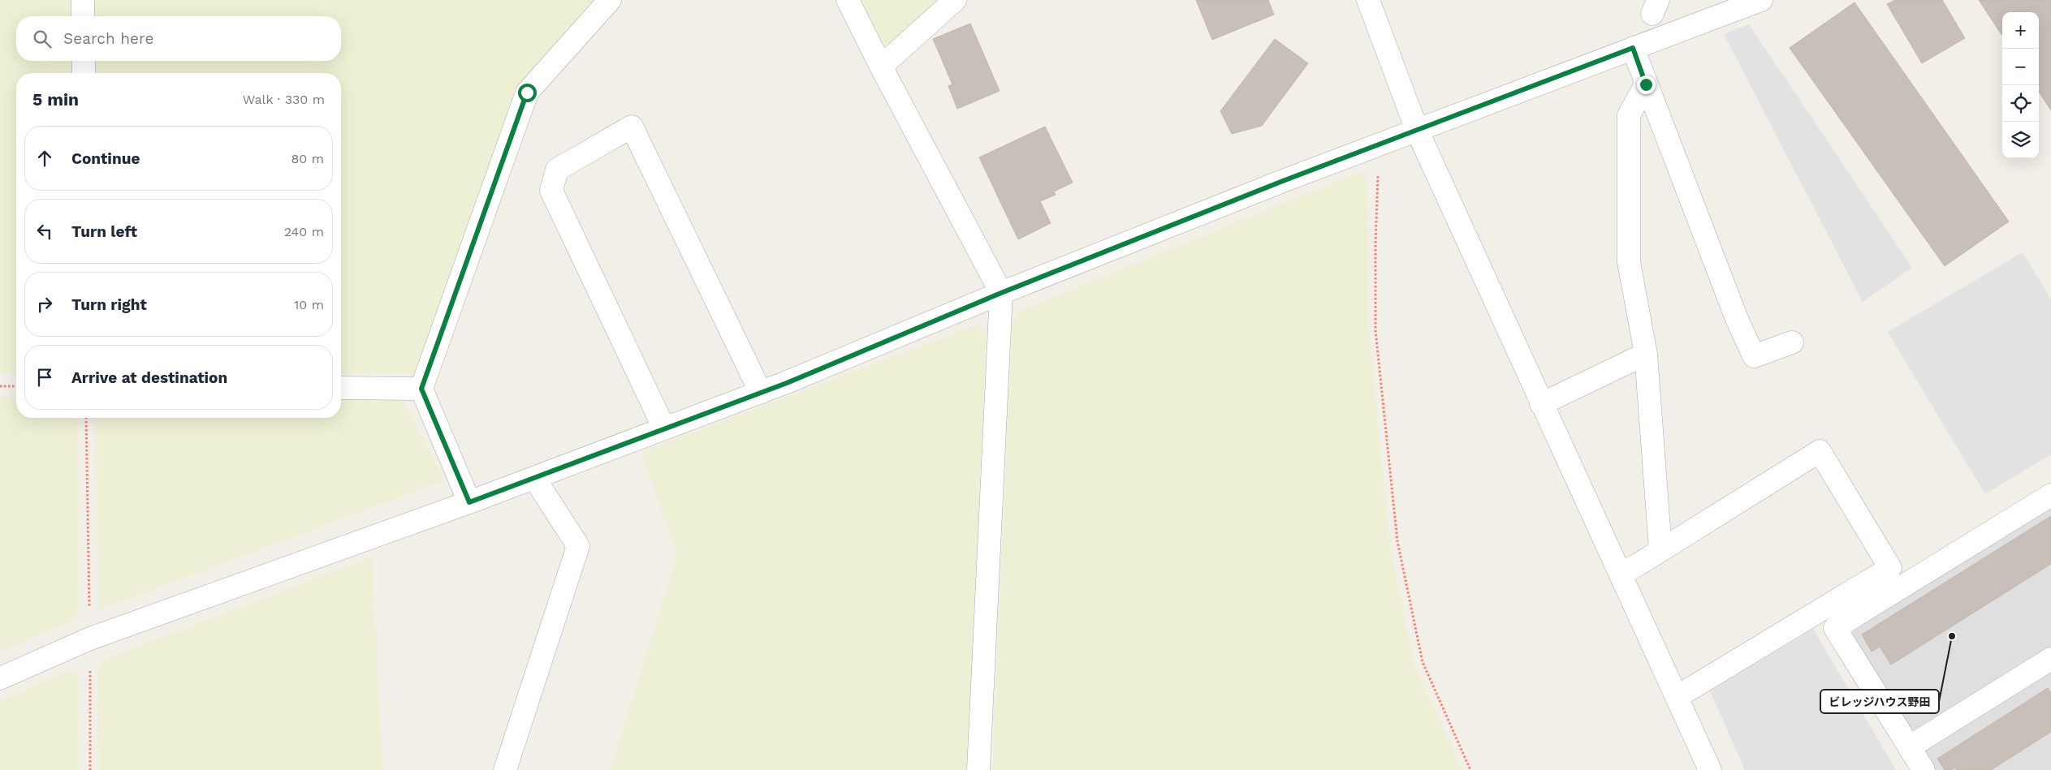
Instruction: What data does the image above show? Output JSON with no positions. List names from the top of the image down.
{
  "places": ["ビレッジハウス野田"],
  "page": {
    "map_buttons": ["+", "−"],
    "search": "Search here",
    "heading": ["5 min", "Walk · 330 m"],
    "list": [
      ["Continue", "80 m"],
      ["Turn left", "240 m"],
      ["Turn right", "10 m"],
      "Arrive at destination"
    ]
  }
}
